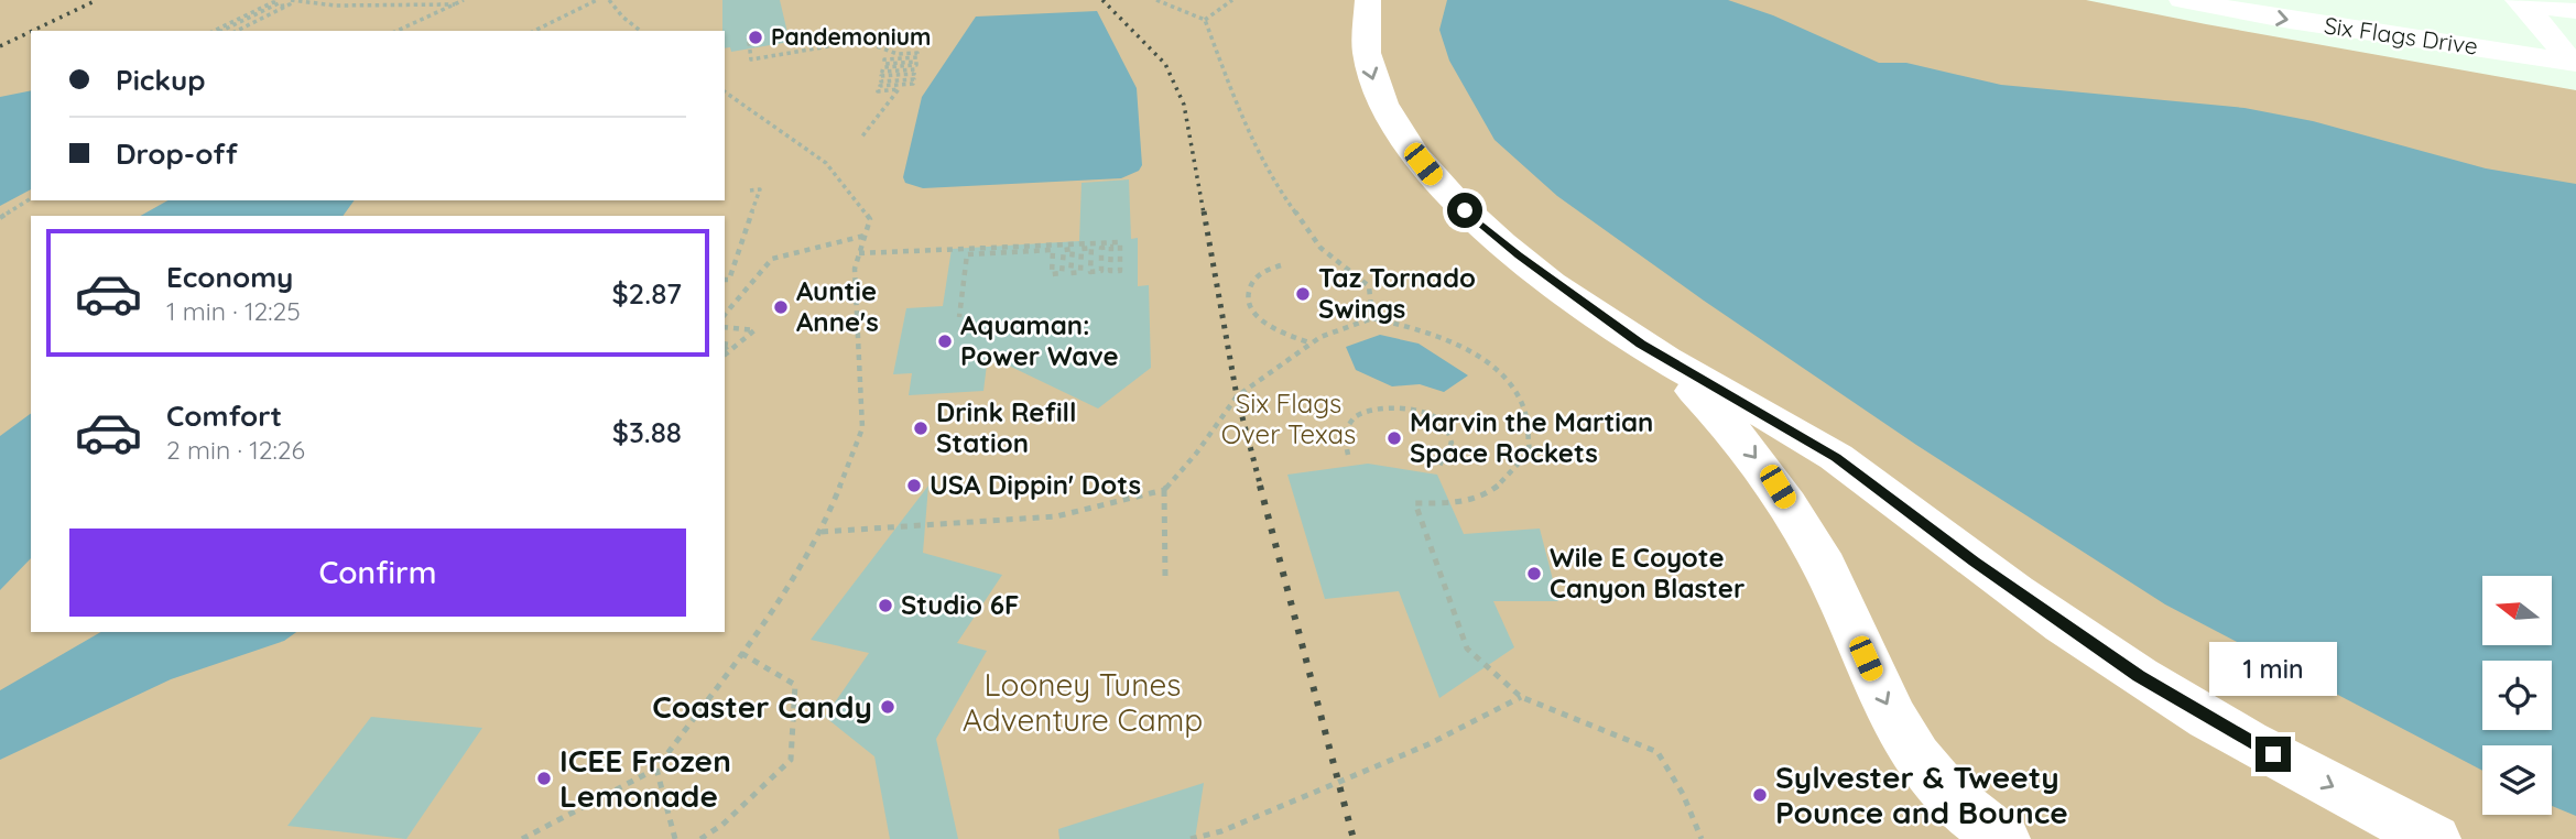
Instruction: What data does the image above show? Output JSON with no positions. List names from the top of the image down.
{
  "streets": {
    "street": ["Six Flags Drive"]
  },
  "parks": ["Six Flags Over Texas", "Looney Tunes Adventure Camp"],
  "places": [
    "Pandemonium",
    "Taz Tornado Swings",
    "Auntie Anne's",
    "Aquaman: Power Wave",
    "Drink Refill Station",
    "Marvin the Martian Space Rockets",
    "USA Dippin' Dots",
    "Wile E Coyote Canyon Blaster",
    "Studio 6F",
    "Coaster Candy",
    "ICEE Frozen Lemonade",
    "Sylvester & Tweety Pounce and Bounce"
  ],
  "north": "left",
  "page": {
    "banner": ["Pickup", "Drop-off"],
    "list": [
      {
        "name": "Economy",
        "note": "1 min · 12:25",
        "value": "$2.87"
      },
      {
        "name": "Comfort",
        "note": "2 min · 12:26",
        "value": "$3.88"
      }
    ],
    "buttons": "Confirm",
    "bubble": "1 min"
  }
}
